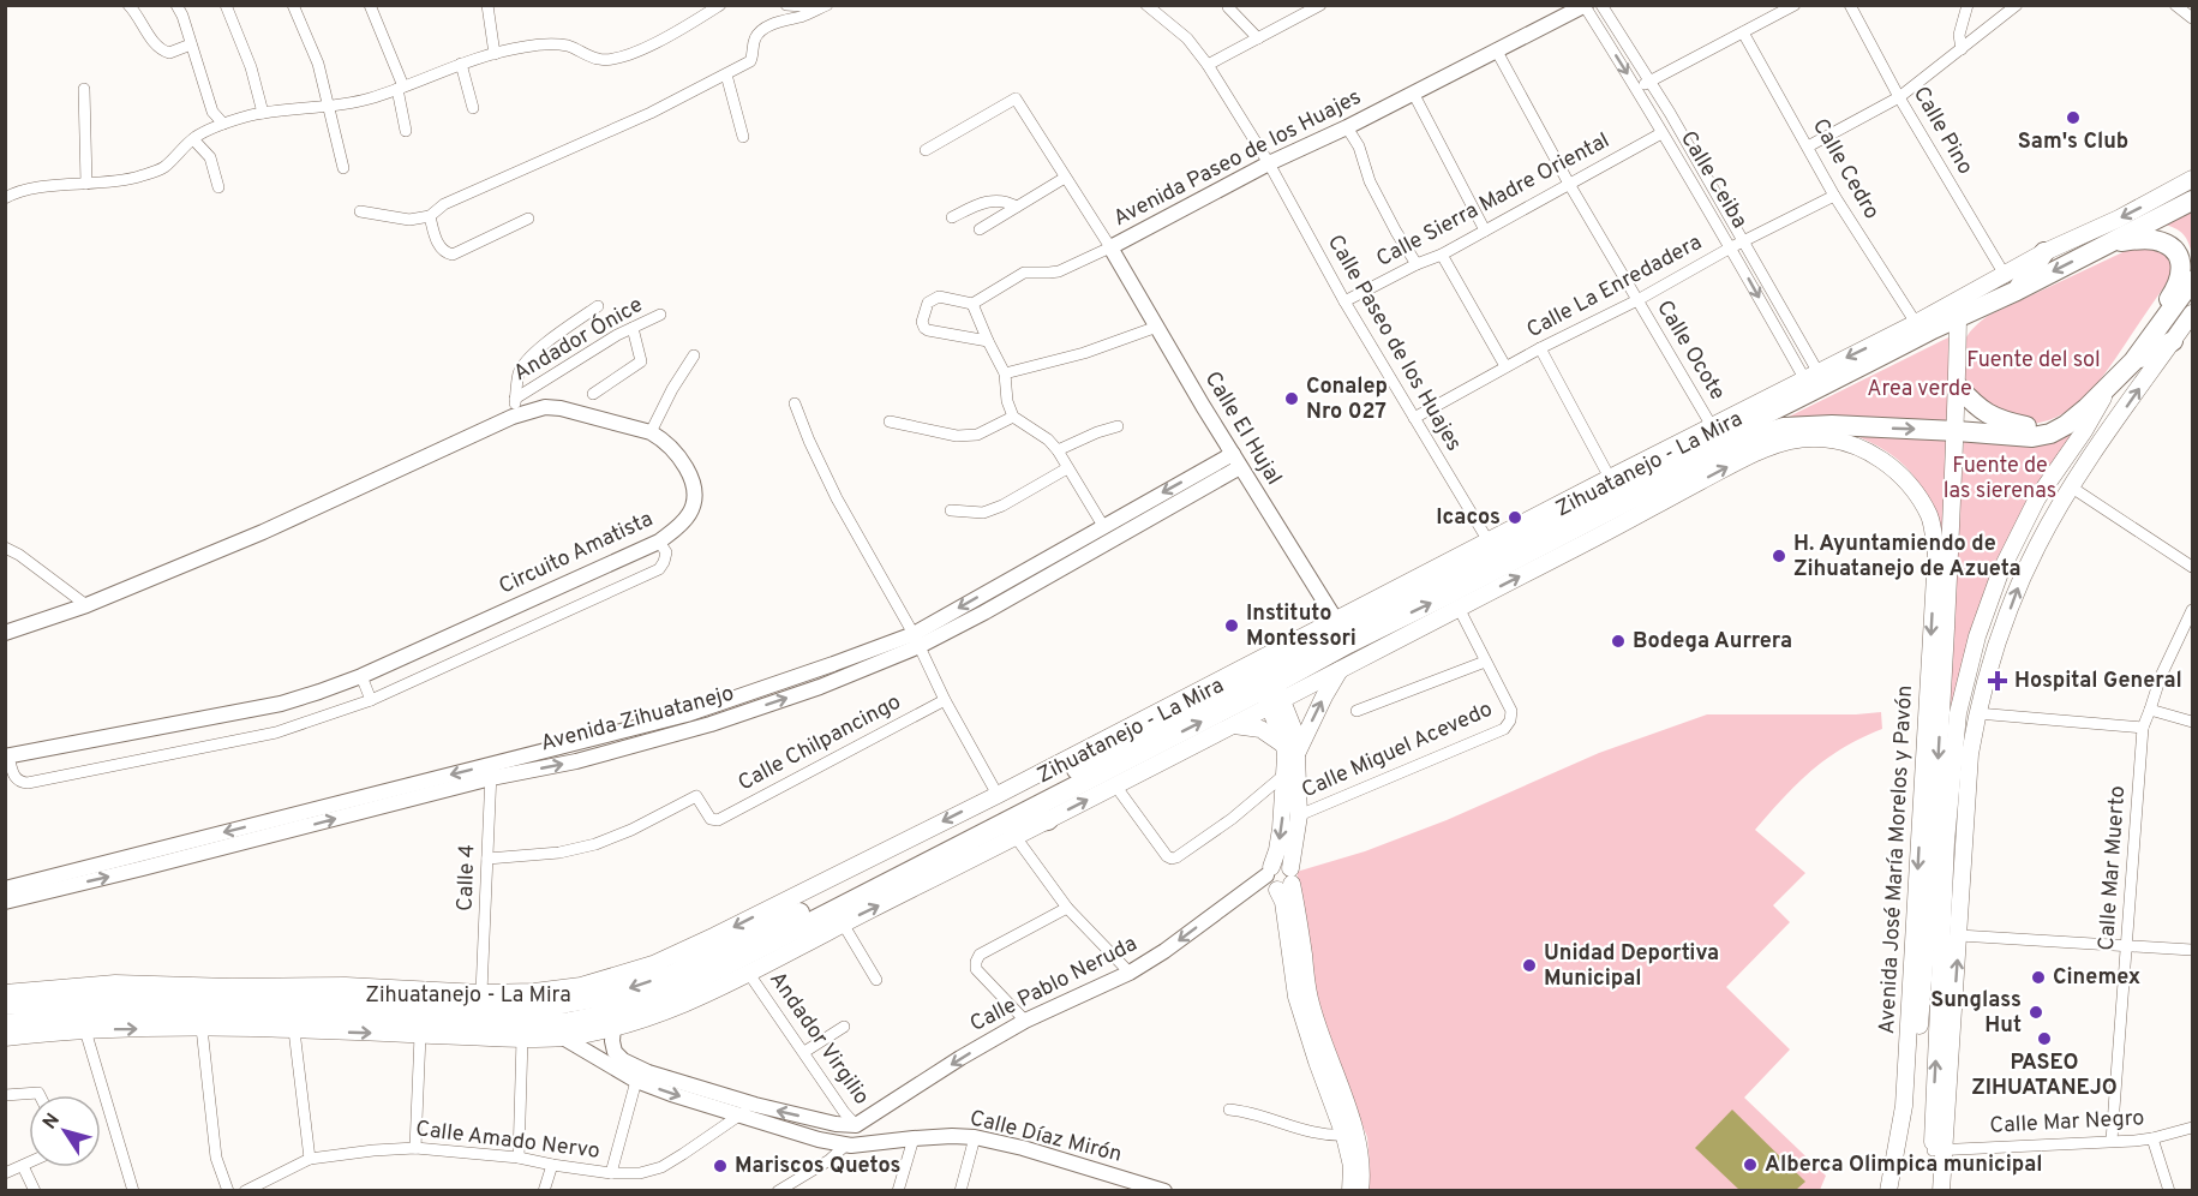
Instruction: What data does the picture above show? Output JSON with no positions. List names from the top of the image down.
{
  "streets": {
    "highway": ["Zihuatanejo - La Mira"],
    "main road": ["Avenida José María Morelos y Pavón"],
    "street": [
      "Calle Pino",
      "Avenida Paseo de los Huajes",
      "Calle Cedro",
      "Calle Ceiba",
      "Calle Sierra Madre Oriental",
      "Calle La Enredadera",
      "Andador Ónice",
      "Calle Paseo de los Huajes",
      "Calle Ocote",
      "Calle El Hujal",
      "Circuito Amatista",
      "Avenida Zihuatanejo",
      "Calle Chilpancingo",
      "Calle Miguel Acevedo",
      "Calle Mar Muerto",
      "Calle 4",
      "Calle Pablo Neruda",
      "Andador Virgilio",
      "Calle Mar Negro",
      "Calle Díaz Mirón",
      "Calle Amado Nervo"
    ]
  },
  "crossings": [
    ["Calle Pino", "Zihuatanejo - La Mira"],
    ["Avenida Paseo de los Huajes", "Calle Ceiba"],
    ["Avenida Paseo de los Huajes", "Calle Paseo de los Huajes"],
    ["Avenida Paseo de los Huajes", "Calle Ocote"],
    ["Avenida Paseo de los Huajes", "Calle El Hujal"],
    ["Calle Cedro", "Calle La Enredadera"],
    ["Calle Cedro", "Zihuatanejo - La Mira"],
    ["Calle Ceiba", "Calle Sierra Madre Oriental"],
    ["Calle Ceiba", "Calle La Enredadera"],
    ["Calle Sierra Madre Oriental", "Calle Paseo de los Huajes"],
    ["Calle Sierra Madre Oriental", "Calle Ocote"],
    ["Calle La Enredadera", "Calle Paseo de los Huajes"],
    ["Calle La Enredadera", "Calle Ocote"],
    ["Calle El Hujal", "Zihuatanejo - La Mira"],
    ["Calle El Hujal", "Avenida Zihuatanejo"],
    ["Calle El Hujal", "Avenida José María Morelos y Pavón"],
    ["Zihuatanejo - La Mira", "Avenida José María Morelos y Pavón"],
    ["Avenida Zihuatanejo", "Calle 4"],
    ["Calle Chilpancingo", "Calle 4"],
    ["Calle Mar Muerto", "Calle Mar Negro"],
    ["Calle Pablo Neruda", "Andador Virgilio"],
    ["Calle Díaz Mirón", "Calle Amado Nervo"]
  ],
  "one_way": ["Calle Pablo Neruda"],
  "parks": ["Fuente del sol", "Area verde", "Fuente de las sierenas"],
  "places": {
    "other": [
      "Sam's Club",
      "Conalep Nro 027",
      "Icacos",
      "H. Ayuntamiendo de Zihuatanejo de Azueta",
      "Instituto Montessori",
      "Bodega Aurrera",
      "Unidad Deportiva Municipal",
      "Cinemex",
      "Sunglass Hut",
      "PASEO ZIHUATANEJO",
      "Alberca Olimpica municipal",
      "Mariscos Quetos"
    ],
    "health": ["Hospital General"]
  },
  "north": "top left"
}
